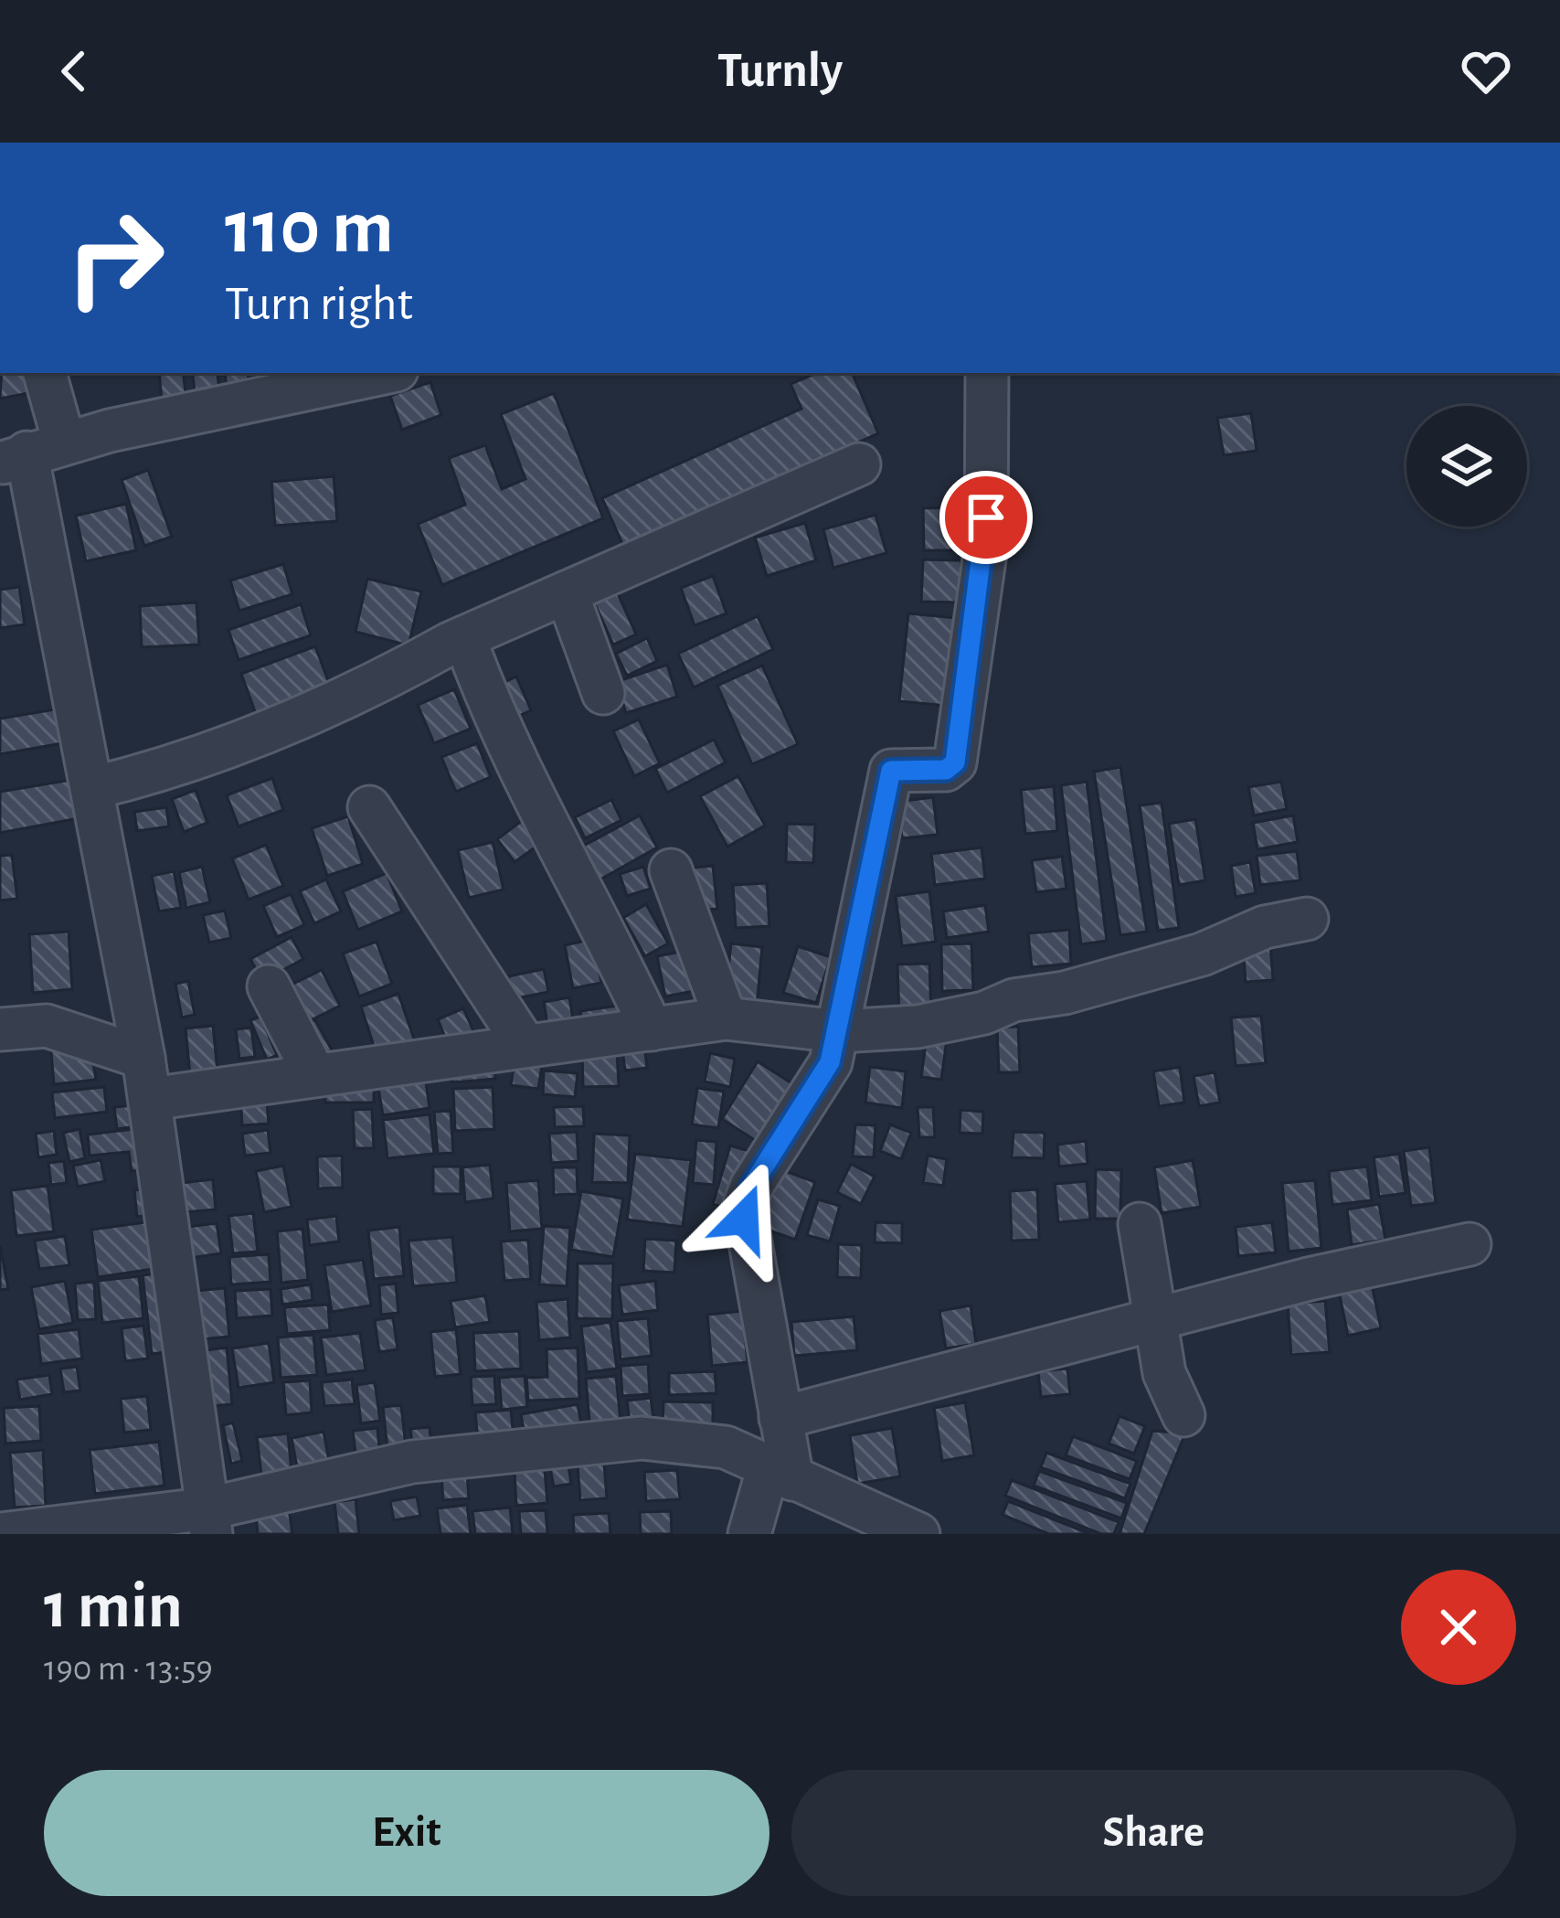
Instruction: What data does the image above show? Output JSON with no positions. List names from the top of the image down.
{
  "page": {
    "header": "Turnly",
    "turn": ["110 m", "Turn right"],
    "heading": ["1 min", "190 m · 13:59"],
    "buttons": ["Exit", "Share"]
  }
}
